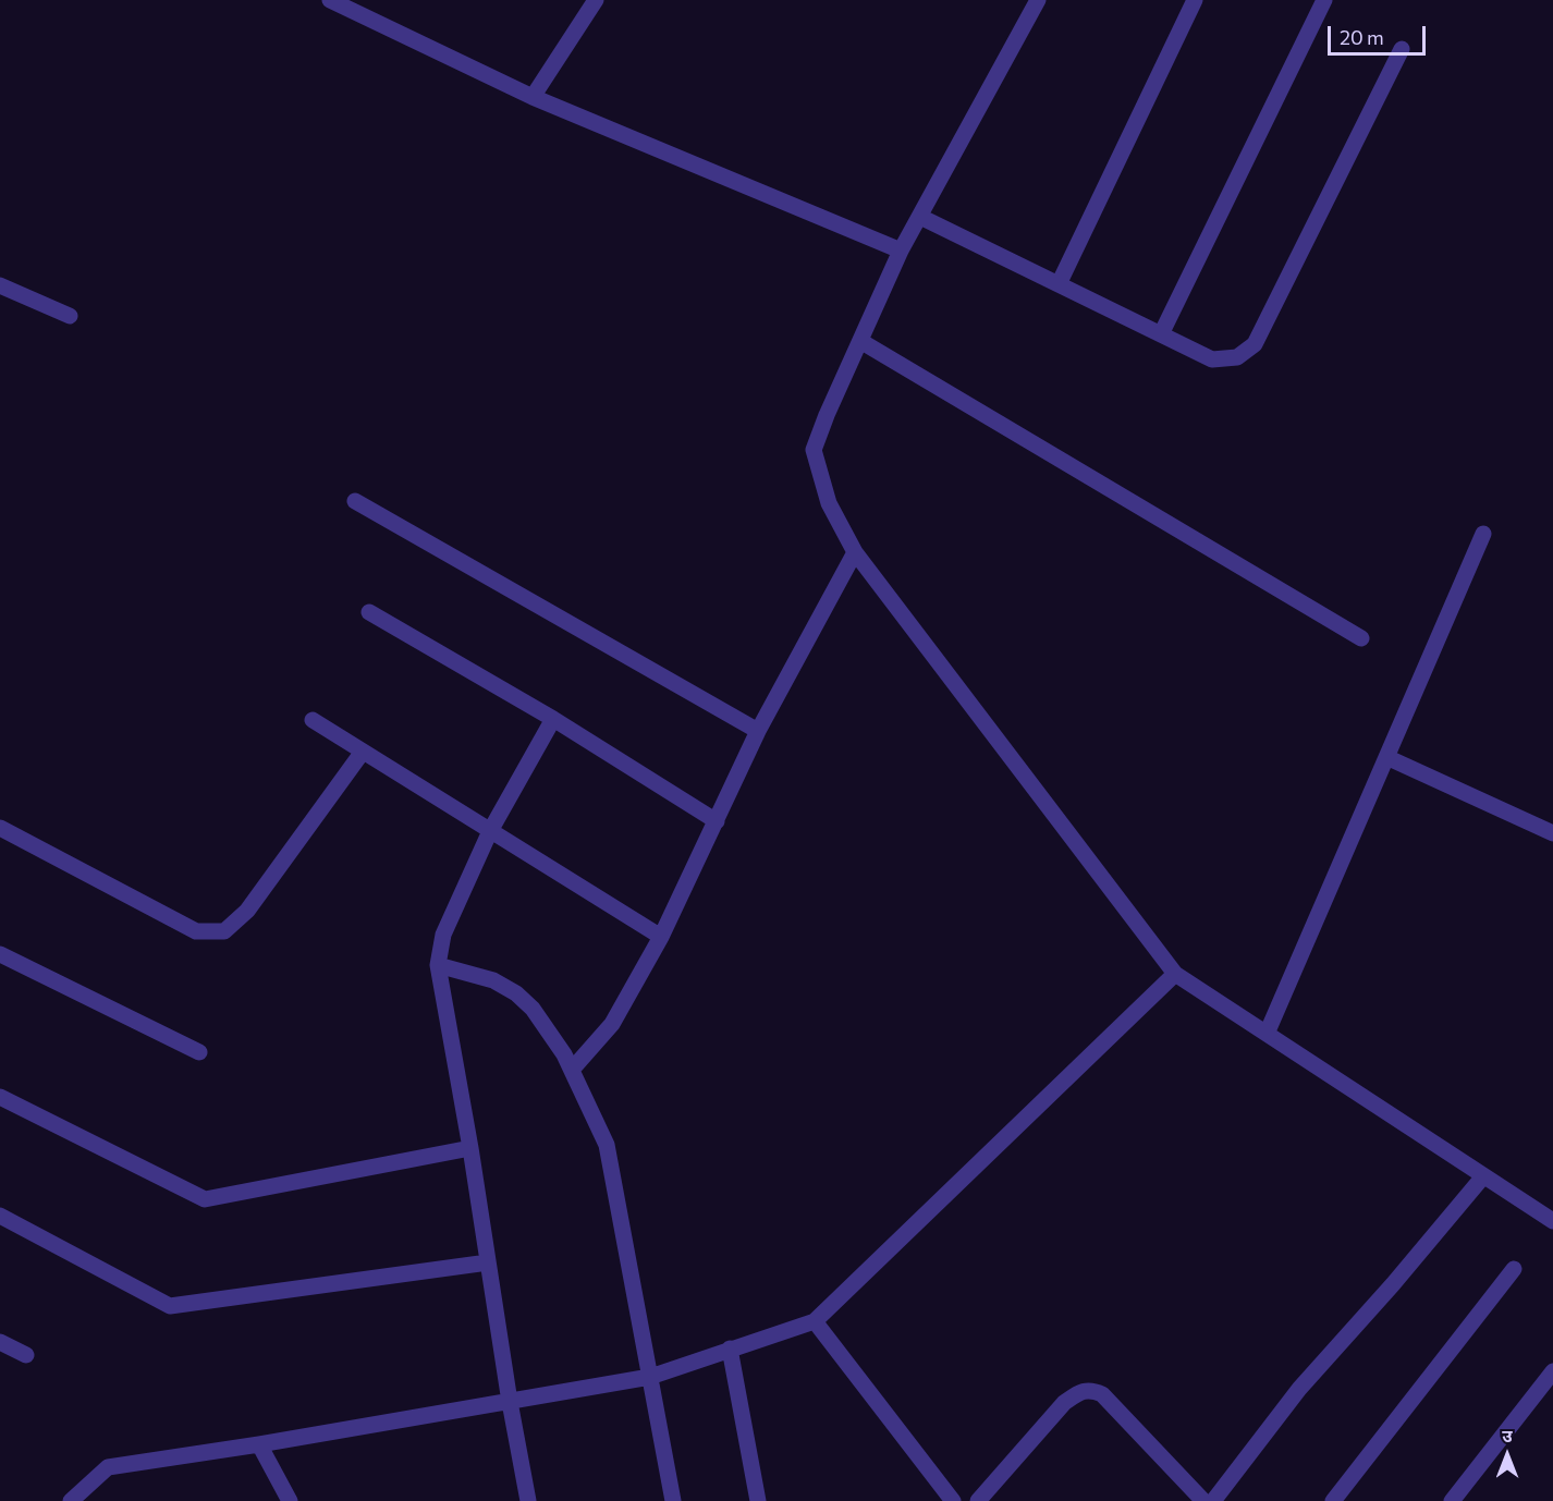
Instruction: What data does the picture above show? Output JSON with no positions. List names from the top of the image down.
{
  "scale_bar": "20 m",
  "north": "top"
}
